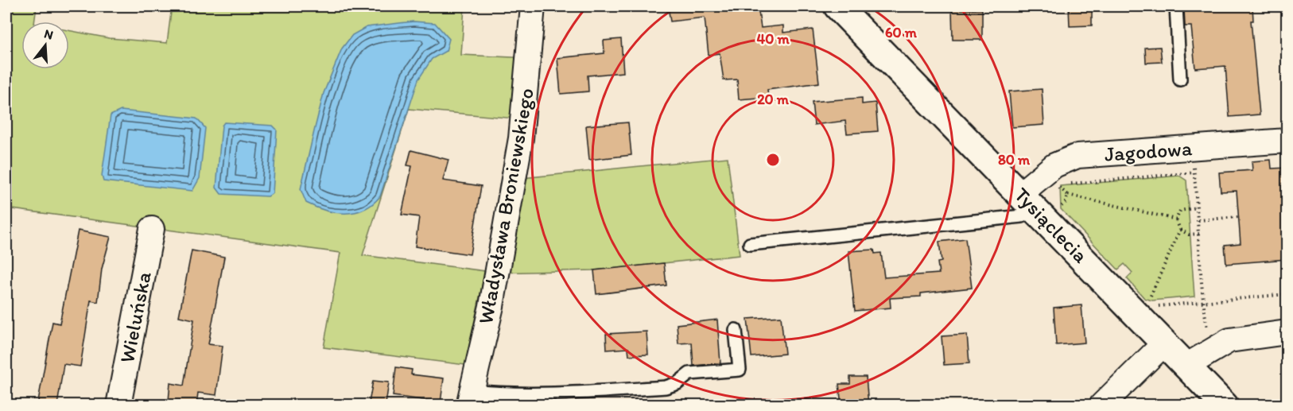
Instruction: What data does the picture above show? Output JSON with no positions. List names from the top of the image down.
{
  "streets": {
    "street": [
      "Jagodowa",
      "Władysława Broniewskiego",
      "Tysiąclecia",
      "Wieluńska"
    ]
  },
  "crossings": [
    ["Jagodowa", "Tysiąclecia"]
  ],
  "north": "top",
  "rings": [
    "60 m",
    "40 m",
    "20 m",
    "80 m"
  ]
}
